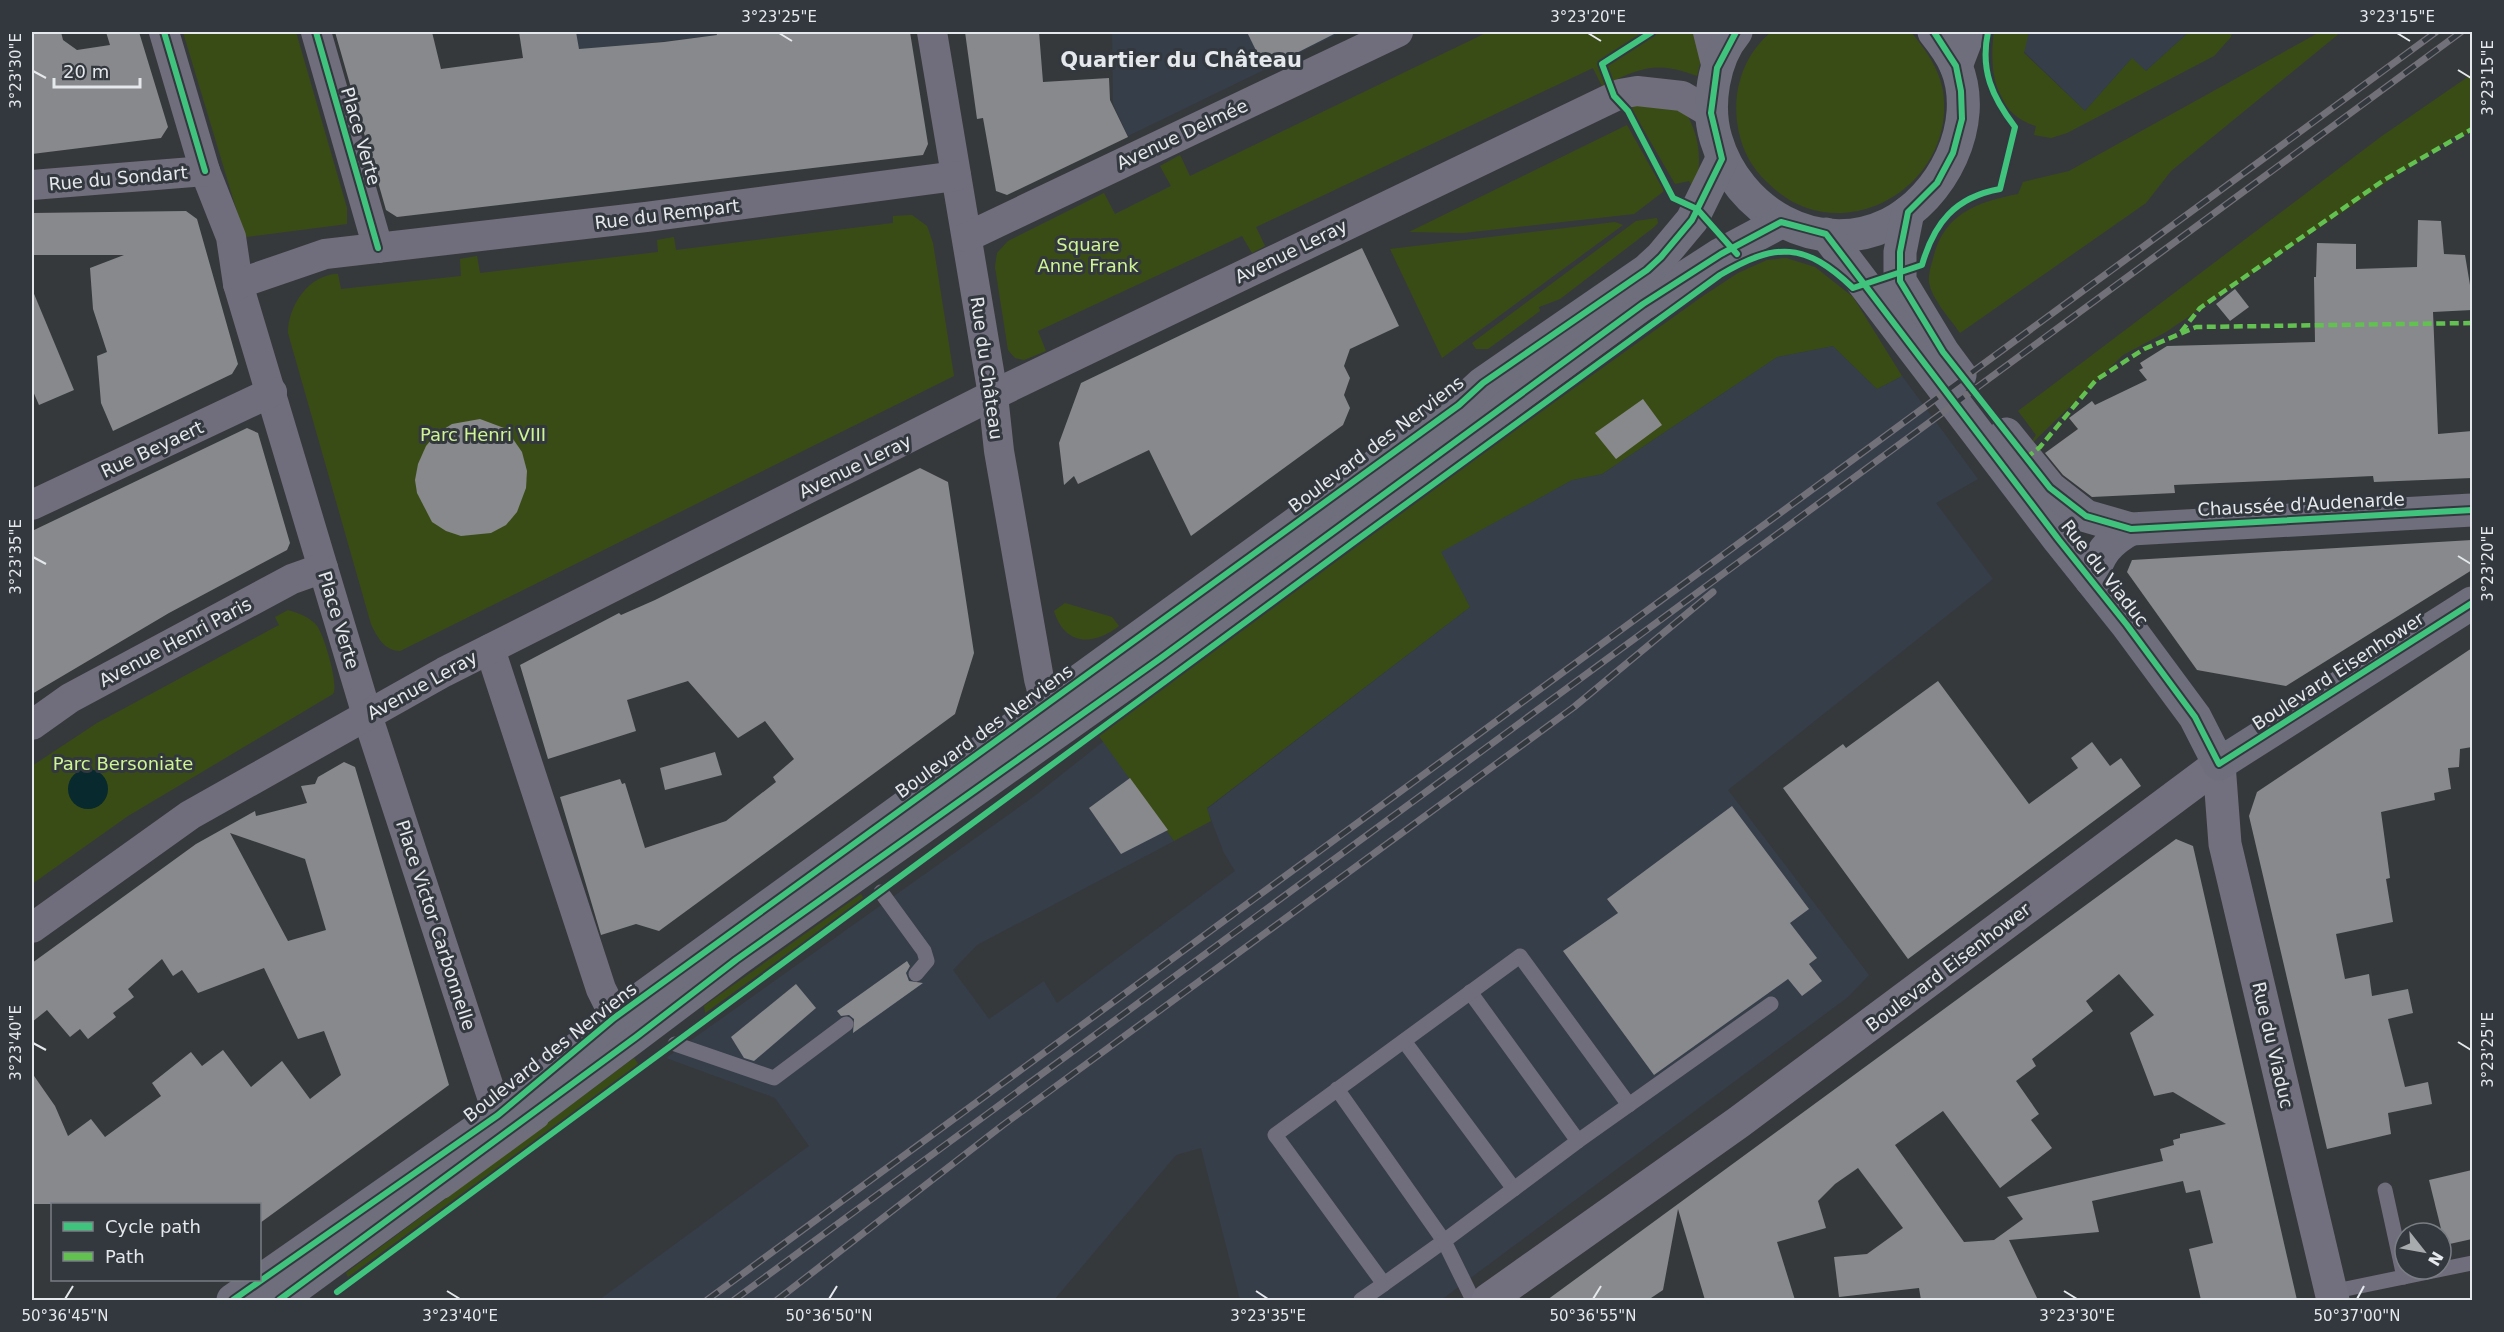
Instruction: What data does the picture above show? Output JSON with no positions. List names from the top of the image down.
{
  "streets": {
    "main road": [
      "Boulevard des Nerviens",
      "Chaussée d'Audenarde",
      "Rue du Viaduc",
      "Boulevard Eisenhower"
    ],
    "street": [
      "Avenue Delmée",
      "Place Verte",
      "Rue du Sondart",
      "Rue du Rempart",
      "Avenue Leray",
      "Rue du Château",
      "Rue Beyaert",
      "Avenue Henri Paris",
      "Place Victor Carbonnelle"
    ]
  },
  "crossings": [
    ["Avenue Delmée", "Rue du Château"],
    ["Place Verte", "Rue du Sondart"],
    ["Place Verte", "Rue du Rempart"],
    ["Place Verte", "Avenue Leray"],
    ["Place Verte", "Rue Beyaert"],
    ["Place Verte", "Avenue Henri Paris"],
    ["Place Verte", "Place Victor Carbonnelle"],
    ["Rue du Rempart", "Rue du Château"],
    ["Avenue Leray", "Rue du Château"],
    ["Avenue Leray", "Place Victor Carbonnelle"],
    ["Rue du Château", "Boulevard des Nerviens"],
    ["Boulevard des Nerviens", "Place Victor Carbonnelle"],
    ["Chaussée d'Audenarde", "Rue du Viaduc"],
    ["Rue du Viaduc", "Boulevard Eisenhower"]
  ],
  "districts": ["Quartier du Château"],
  "parks": ["Square Anne Frank", "Parc Henri VIII", "Parc Bersoniate"],
  "legend": ["Cycle path", "Path"],
  "scale_bar": "20 m",
  "north": "bottom right",
  "coordinates": [
    "3°23'25\"E",
    "3°23'20\"E",
    "3°23'15\"E",
    "3°23'30\"E",
    "3°23'35\"E",
    "3°23'40\"E",
    "50°36'45\"N",
    "50°36'50\"N",
    "50°36'55\"N",
    "50°37'00\"N"
  ]
}
